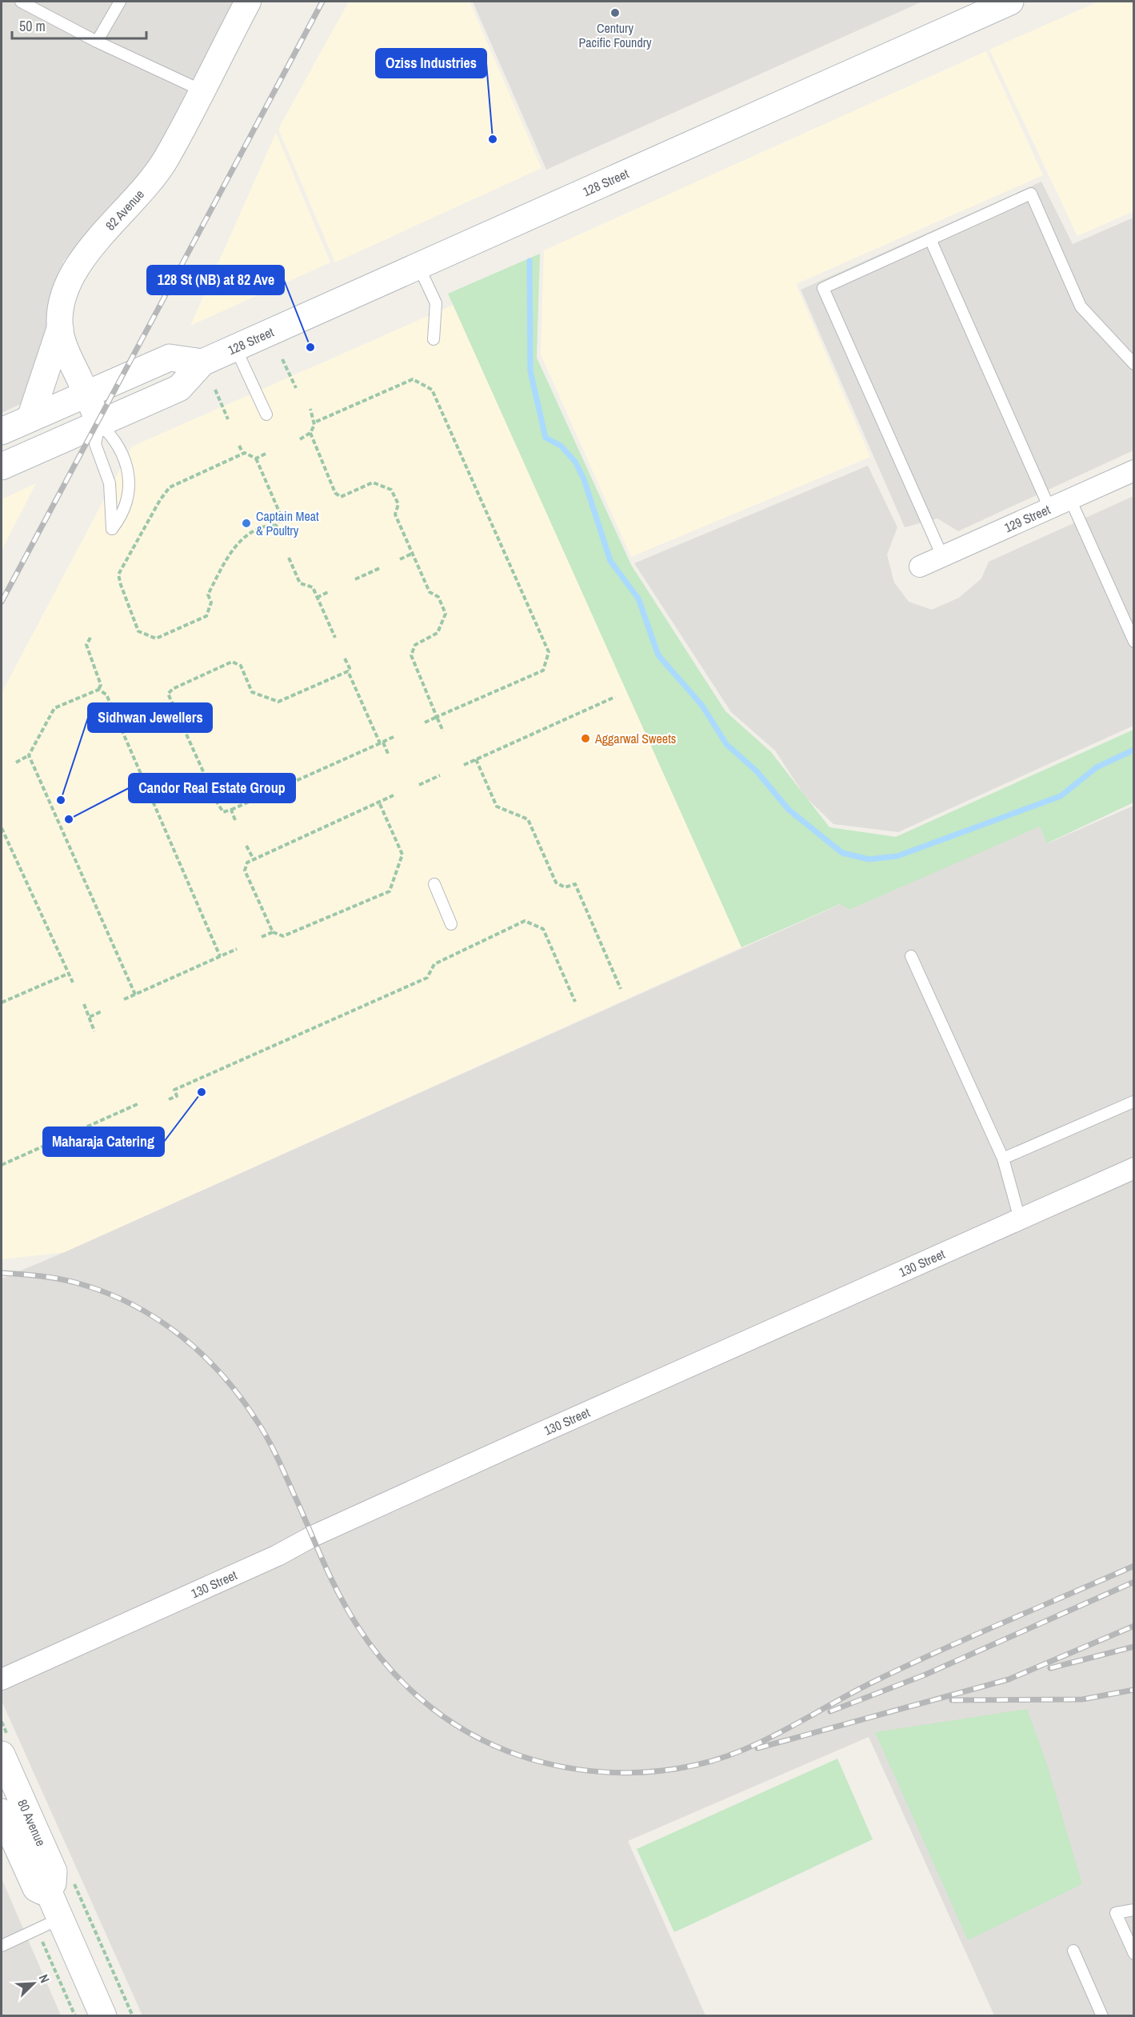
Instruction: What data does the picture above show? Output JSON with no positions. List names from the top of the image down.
{
  "streets": {
    "main road": ["128 Street", "80 Avenue"],
    "street": ["82 Avenue", "129 Street", "130 Street"]
  },
  "crossings": [
    ["128 Street", "82 Avenue"]
  ],
  "places": [
    "Century Pacific Foundry",
    "Oziss Industries",
    "128 St (NB) at 82 Ave",
    "Captain Meat & Poultry",
    "Aggarwal Sweets",
    "Sidhwan Jewellers",
    "Candor Real Estate Group",
    "Maharaja Catering"
  ],
  "scale_bar": "50 m",
  "north": "top right"
}
